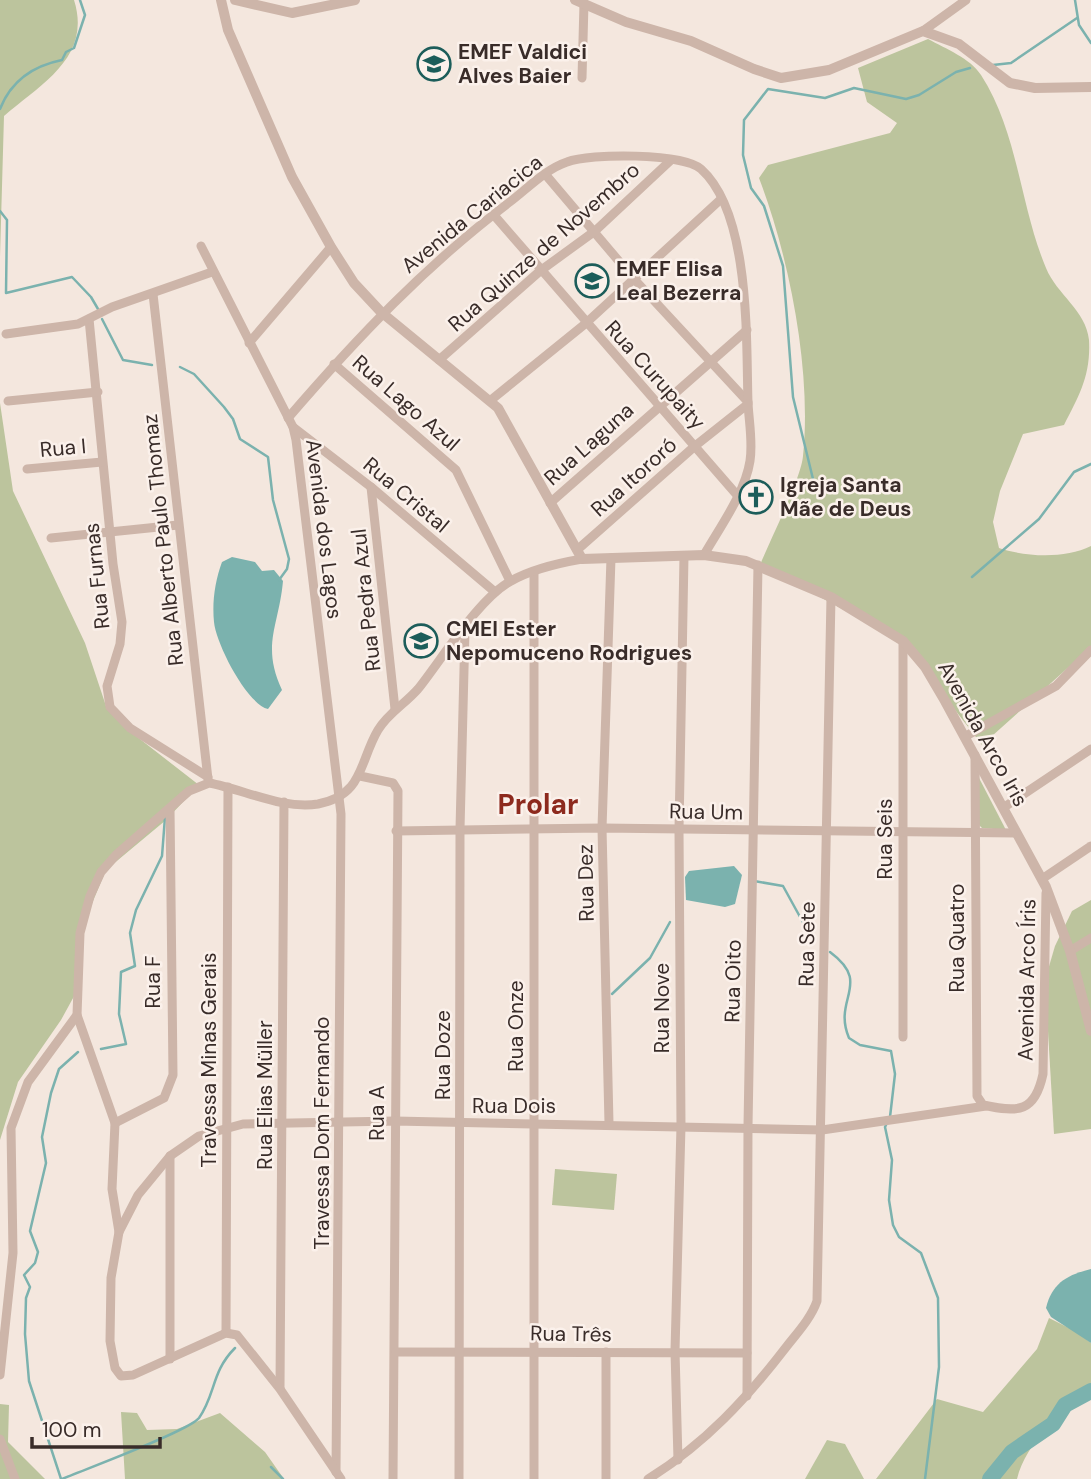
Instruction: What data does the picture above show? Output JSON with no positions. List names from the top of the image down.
{
  "streets": {
    "street": [
      "Avenida Cariacica",
      "Rua Quinze de Novembro",
      "Rua Curupaity",
      "Rua Lago Azul",
      "Rua Laguna",
      "Rua I",
      "Rua Itororó",
      "Rua Cristal",
      "Avenida dos Lagos",
      "Rua Alberto Paulo Thomaz",
      "Rua Furnas",
      "Rua Pedra Azul",
      "Avenida Arco Iris",
      "Rua Um",
      "Rua Seis",
      "Rua Dez",
      "Rua Quatro",
      "Rua Sete",
      "Avenida Arco Íris",
      "Rua Oito",
      "Rua F",
      "Rua Nove",
      "Rua Onze",
      "Rua Doze",
      "Travessa Minas Gerais",
      "Rua Elias Müller",
      "Rua Dois",
      "Rua A",
      "Travessa Dom Fernando",
      "Rua Três"
    ]
  },
  "crossings": [
    ["Avenida Cariacica", "Rua Quinze de Novembro"],
    ["Avenida Cariacica", "Rua Curupaity"],
    ["Avenida Cariacica", "Rua Lago Azul"],
    ["Avenida Cariacica", "Rua Laguna"],
    ["Avenida Cariacica", "Rua Itororó"],
    ["Avenida Cariacica", "Rua Cristal"],
    ["Avenida Cariacica", "Avenida dos Lagos"],
    ["Avenida Cariacica", "Avenida Arco Iris"],
    ["Rua Quinze de Novembro", "Rua Curupaity"],
    ["Rua Curupaity", "Rua Laguna"],
    ["Rua Curupaity", "Rua Itororó"],
    ["Rua Lago Azul", "Avenida Arco Iris"],
    ["Rua I", "Rua Furnas"],
    ["Rua Itororó", "Avenida Arco Iris"],
    ["Rua Cristal", "Avenida dos Lagos"],
    ["Rua Cristal", "Rua Pedra Azul"],
    ["Rua Cristal", "Avenida Arco Iris"],
    ["Avenida dos Lagos", "Avenida Arco Iris"],
    ["Avenida dos Lagos", "Travessa Dom Fernando"],
    ["Rua Alberto Paulo Thomaz", "Rua Furnas"],
    ["Rua Pedra Azul", "Avenida Arco Iris"],
    ["Avenida Arco Iris", "Rua Um"],
    ["Avenida Arco Iris", "Rua Seis"],
    ["Avenida Arco Iris", "Rua Dez"],
    ["Avenida Arco Iris", "Rua Quatro"],
    ["Avenida Arco Iris", "Rua Sete"],
    ["Avenida Arco Iris", "Avenida Arco Íris"],
    ["Avenida Arco Iris", "Rua Oito"],
    ["Avenida Arco Iris", "Rua Nove"],
    ["Avenida Arco Iris", "Rua Onze"],
    ["Avenida Arco Iris", "Rua Doze"],
    ["Avenida Arco Iris", "Rua A"],
    ["Avenida Arco Iris", "Travessa Dom Fernando"],
    ["Rua Um", "Rua Seis"],
    ["Rua Um", "Rua Dez"],
    ["Rua Um", "Rua Quatro"],
    ["Rua Um", "Rua Sete"],
    ["Rua Um", "Rua Oito"],
    ["Rua Um", "Rua Nove"],
    ["Rua Um", "Rua Onze"],
    ["Rua Um", "Rua Doze"],
    ["Rua Um", "Rua A"],
    ["Rua Dez", "Rua Dois"],
    ["Rua Quatro", "Avenida Arco Íris"],
    ["Rua Quatro", "Rua Dois"],
    ["Rua Sete", "Rua Oito"],
    ["Rua Sete", "Rua Dois"],
    ["Avenida Arco Íris", "Rua Dois"],
    ["Rua Oito", "Rua Dois"],
    ["Rua Oito", "Rua Três"],
    ["Rua Nove", "Rua Dois"],
    ["Rua Nove", "Rua Três"],
    ["Rua Onze", "Rua Dois"],
    ["Rua Onze", "Rua Três"],
    ["Rua Doze", "Rua Dois"],
    ["Rua Doze", "Rua Três"],
    ["Travessa Minas Gerais", "Rua Dois"],
    ["Rua Elias Müller", "Rua Dois"],
    ["Rua Dois", "Rua A"],
    ["Rua Dois", "Travessa Dom Fernando"],
    ["Rua A", "Rua Três"]
  ],
  "districts": ["Prolar"],
  "places": {
    "school or university": ["EMEF Valdici Alves Baier", "EMEF Elisa Leal Bezerra", "CMEI Ester Nepomuceno Rodrigues"],
    "church": ["Igreja Santa Mãe de Deus"]
  },
  "scale_bar": "100 m"
}
